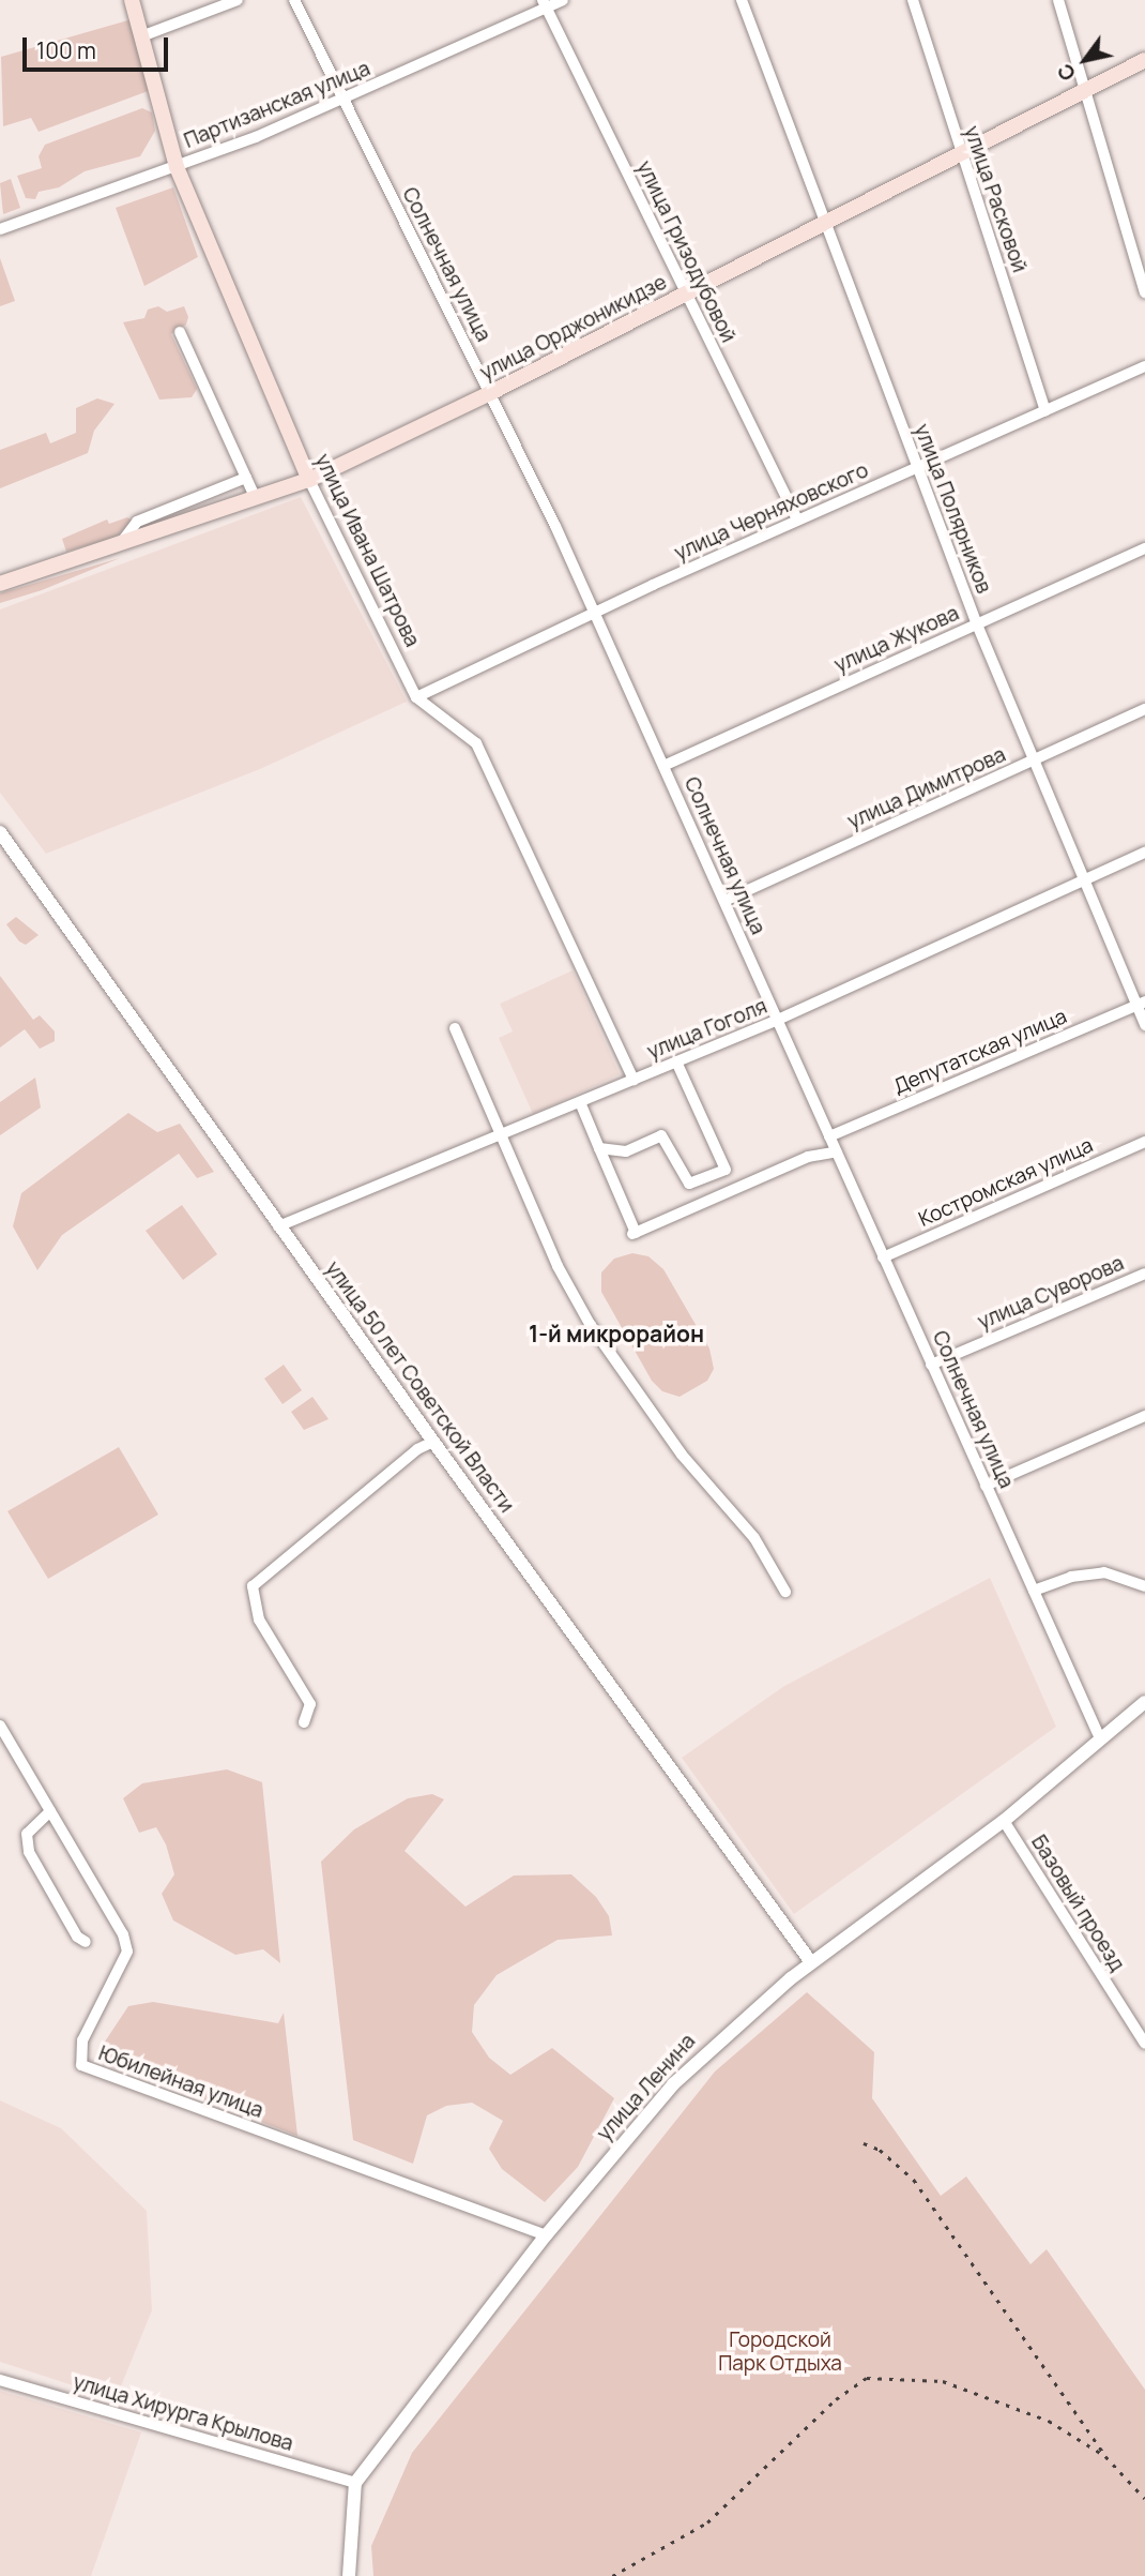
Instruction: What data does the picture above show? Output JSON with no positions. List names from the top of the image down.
{
  "streets": {
    "main road": ["улица Орджоникидзе", "улица Ивана Шатрова"],
    "street": [
      "Партизанская улица",
      "улица Расковой",
      "улица Гризодубовой",
      "Солнечная улица",
      "улица Полярников",
      "улица Черняховского",
      "улица Жукова",
      "улица Димитрова",
      "улица Гоголя",
      "Депутатская улица",
      "Костромская улица",
      "улица Суворова",
      "улица 50 лет Советской Власти",
      "Базовый проезд",
      "Юбилейная улица",
      "улица Ленина",
      "улица Хирурга Крылова"
    ]
  },
  "crossings": [
    ["Партизанская улица", "улица Гризодубовой"],
    ["Партизанская улица", "Солнечная улица"],
    ["Партизанская улица", "улица Ивана Шатрова"],
    ["улица Расковой", "улица Орджоникидзе"],
    ["улица Расковой", "улица Черняховского"],
    ["улица Гризодубовой", "улица Орджоникидзе"],
    ["улица Гризодубовой", "улица Черняховского"],
    ["Солнечная улица", "улица Орджоникидзе"],
    ["Солнечная улица", "улица Черняховского"],
    ["Солнечная улица", "улица Жукова"],
    ["Солнечная улица", "улица Димитрова"],
    ["Солнечная улица", "улица Гоголя"],
    ["Солнечная улица", "Депутатская улица"],
    ["Солнечная улица", "Костромская улица"],
    ["Солнечная улица", "улица Суворова"],
    ["Солнечная улица", "улица Ленина"],
    ["улица Орджоникидзе", "улица Полярников"],
    ["улица Орджоникидзе", "улица Ивана Шатрова"],
    ["улица Полярников", "улица Черняховского"],
    ["улица Полярников", "улица Жукова"],
    ["улица Полярников", "улица Димитрова"],
    ["улица Полярников", "улица Гоголя"],
    ["улица Полярников", "Депутатская улица"],
    ["улица Черняховского", "улица Ивана Шатрова"],
    ["улица Ивана Шатрова", "улица Гоголя"],
    ["улица Гоголя", "улица 50 лет Советской Власти"],
    ["улица 50 лет Советской Власти", "улица Ленина"],
    ["Базовый проезд", "улица Ленина"],
    ["Юбилейная улица", "улица Ленина"],
    ["улица Ленина", "улица Хирурга Крылова"]
  ],
  "districts": ["1-й микрорайон"],
  "parks": ["Городской Парк Отдыха"],
  "scale_bar": "100 m",
  "north": "bottom left"
}
